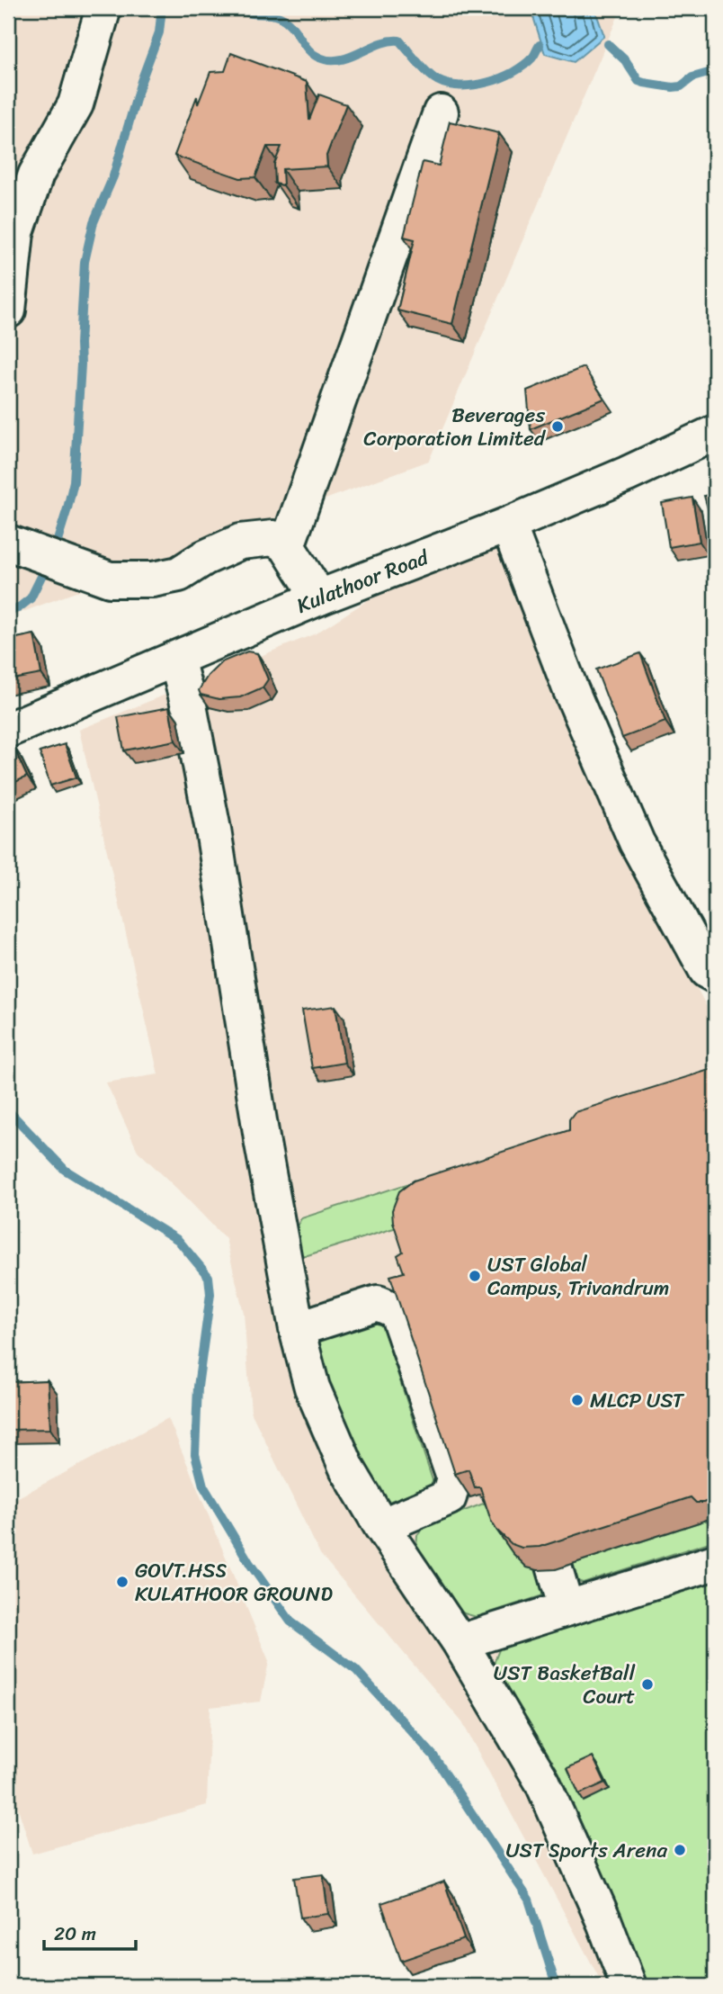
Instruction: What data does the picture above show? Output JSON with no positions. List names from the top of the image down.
{
  "streets": {
    "street": ["Kulathoor Road"]
  },
  "places": [
    "Beverages Corporation Limited",
    "UST Global Campus, Trivandrum",
    "MLCP UST",
    "GOVT.HSS KULATHOOR GROUND",
    "UST BasketBall Court",
    "UST Sports Arena"
  ],
  "scale_bar": "20 m"
}
